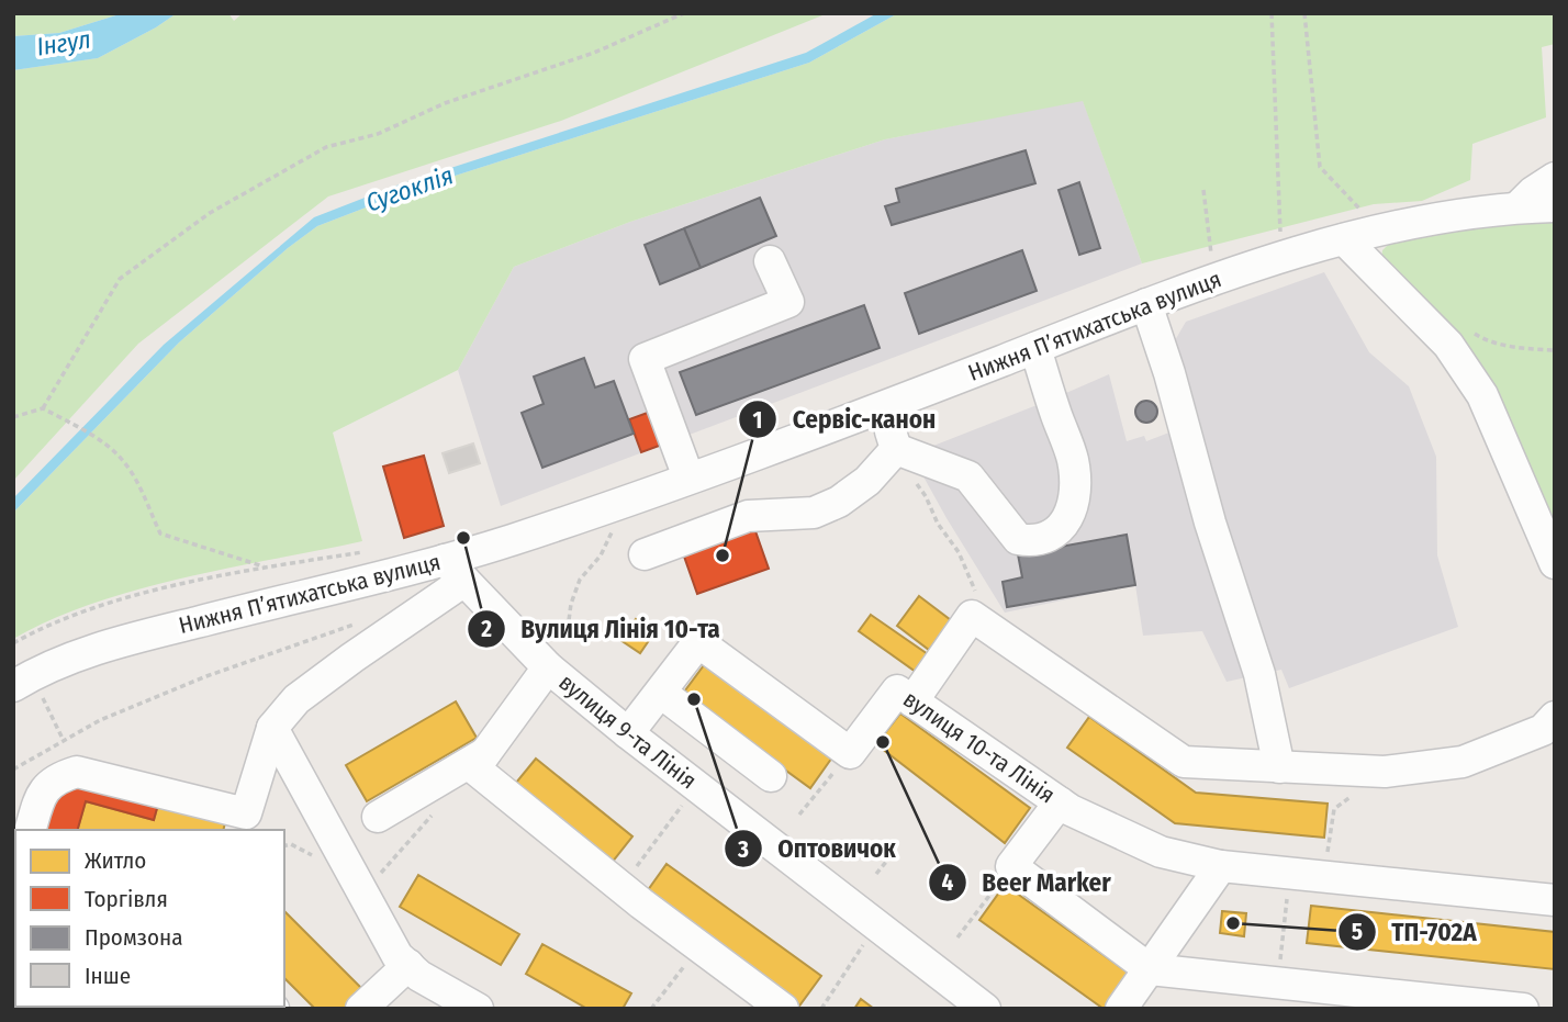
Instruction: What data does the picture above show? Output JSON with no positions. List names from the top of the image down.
{
  "streets": {
    "street": ["Нижня Пʼятихатська вулиця", "вулиця 9-та Лінія", "вулиця 10-та Лінія"]
  },
  "crossings": [
    ["Нижня Пʼятихатська вулиця", "вулиця 9-та Лінія"]
  ],
  "water": ["Інгул", "Сугоклія"],
  "places": [
    "Вулиця Лінія 10-та",
    "Сервіс-канон",
    "Оптовичок",
    "Beer Marker",
    "ТП-702А"
  ],
  "legend": [
    "Житло",
    "Торгівля",
    "Промзона",
    "Інше"
  ]
}
